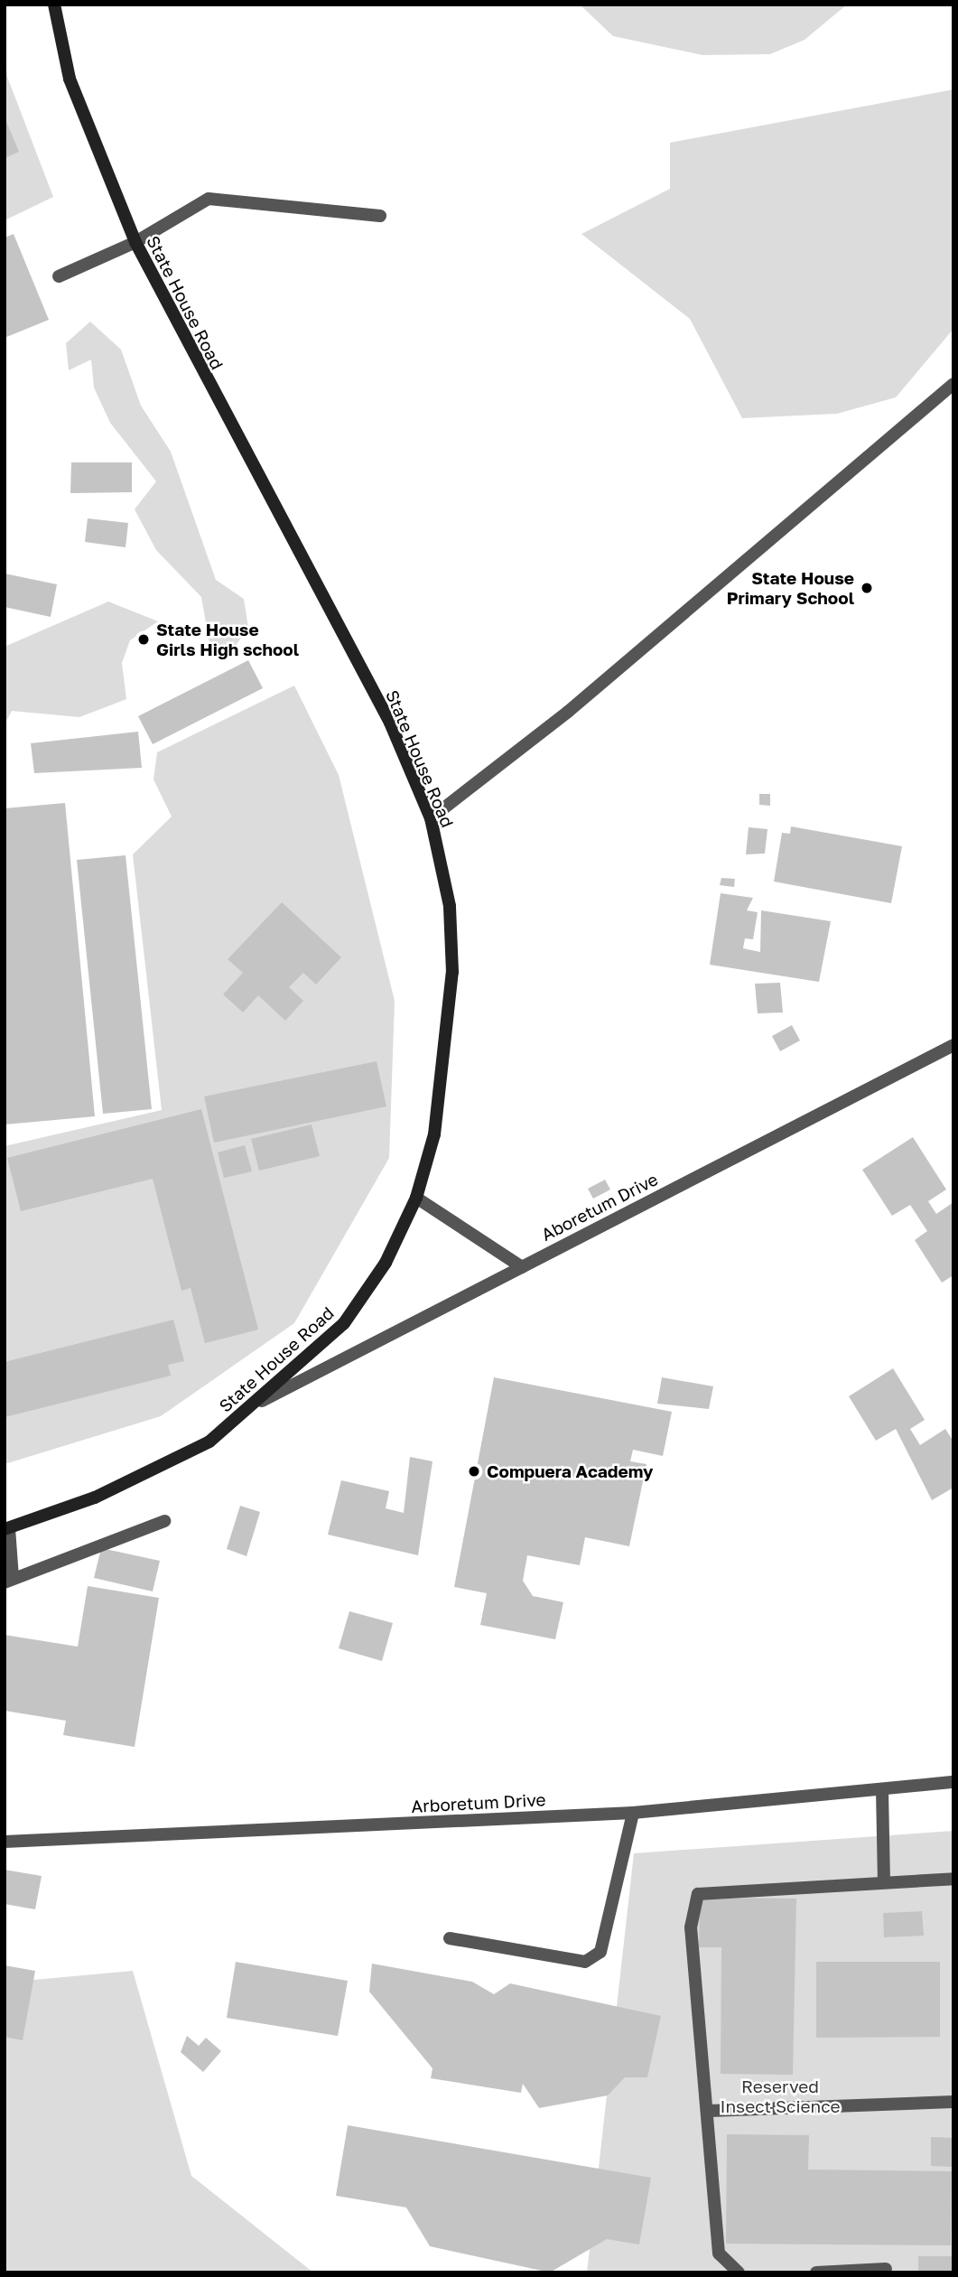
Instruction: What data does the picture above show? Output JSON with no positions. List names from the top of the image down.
{
  "streets": {
    "street": ["State House Road", "Aboretum Drive", "Arboretum Drive"]
  },
  "crossings": [
    ["State House Road", "Aboretum Drive"]
  ],
  "parks": ["Reserved Insect Science"],
  "places": ["State House Primary School", "State House Girls High school", "Compuera Academy"]
}
